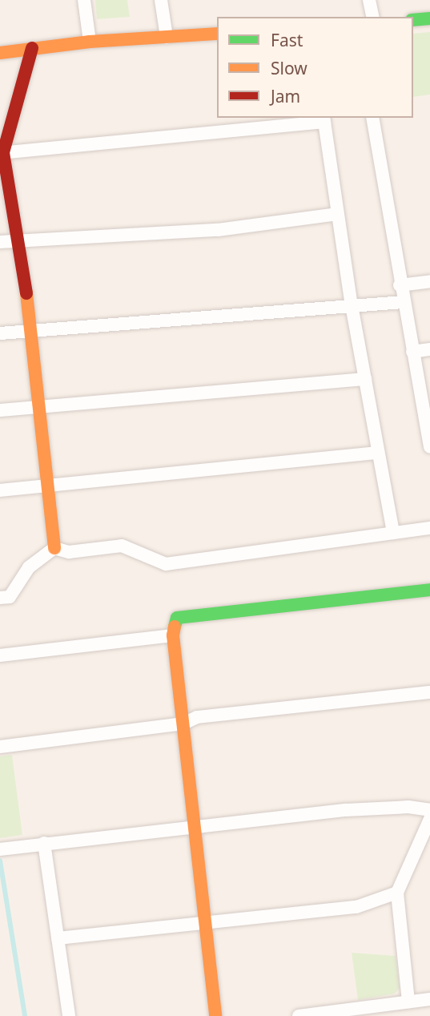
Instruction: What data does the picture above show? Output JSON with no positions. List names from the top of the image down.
{
  "legend": ["Fast", "Slow", "Jam"]
}
